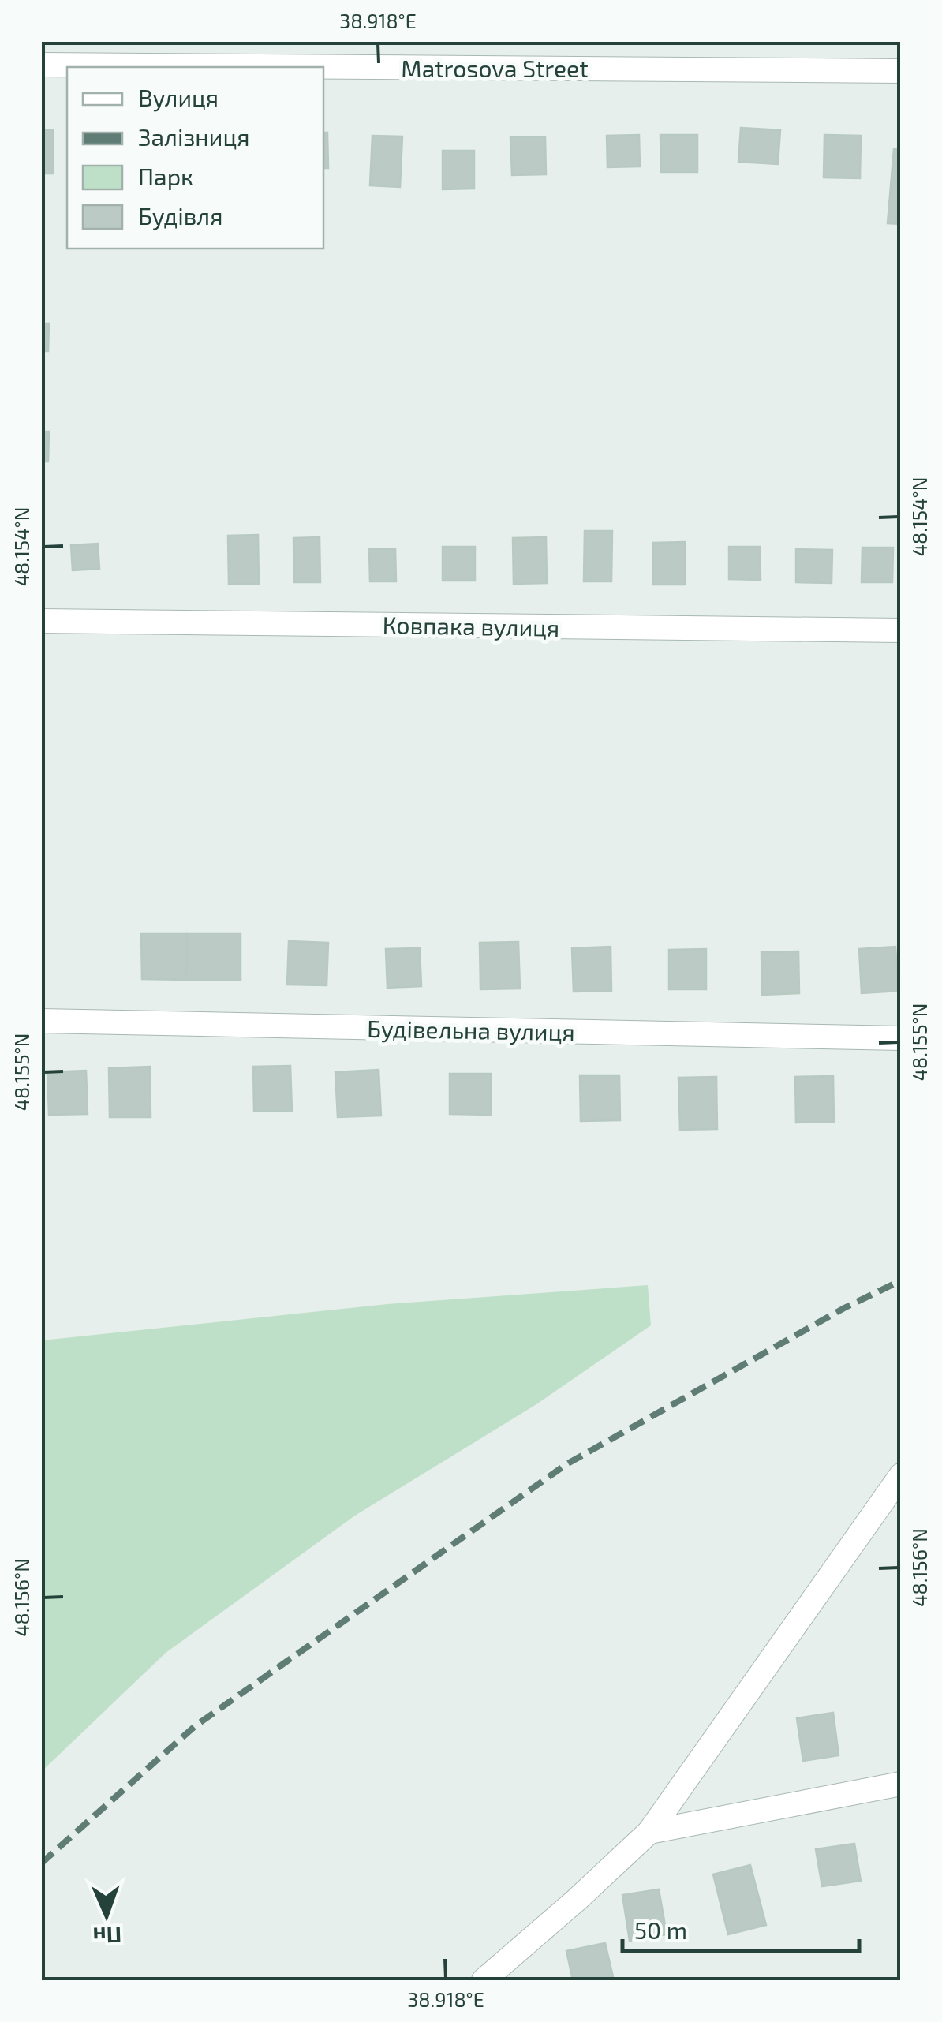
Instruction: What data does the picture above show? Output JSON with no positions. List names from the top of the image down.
{
  "streets": {
    "street": ["Matrosova Street", "Ковпака вулиця", "Будівельна вулиця"]
  },
  "legend": [
    "Вулиця",
    "Залізниця",
    "Парк",
    "Будівля"
  ],
  "scale_bar": "50 m",
  "north": "bottom",
  "coordinates": [
    "38.918°E",
    "48.154°N",
    "48.155°N",
    "48.156°N"
  ]
}
